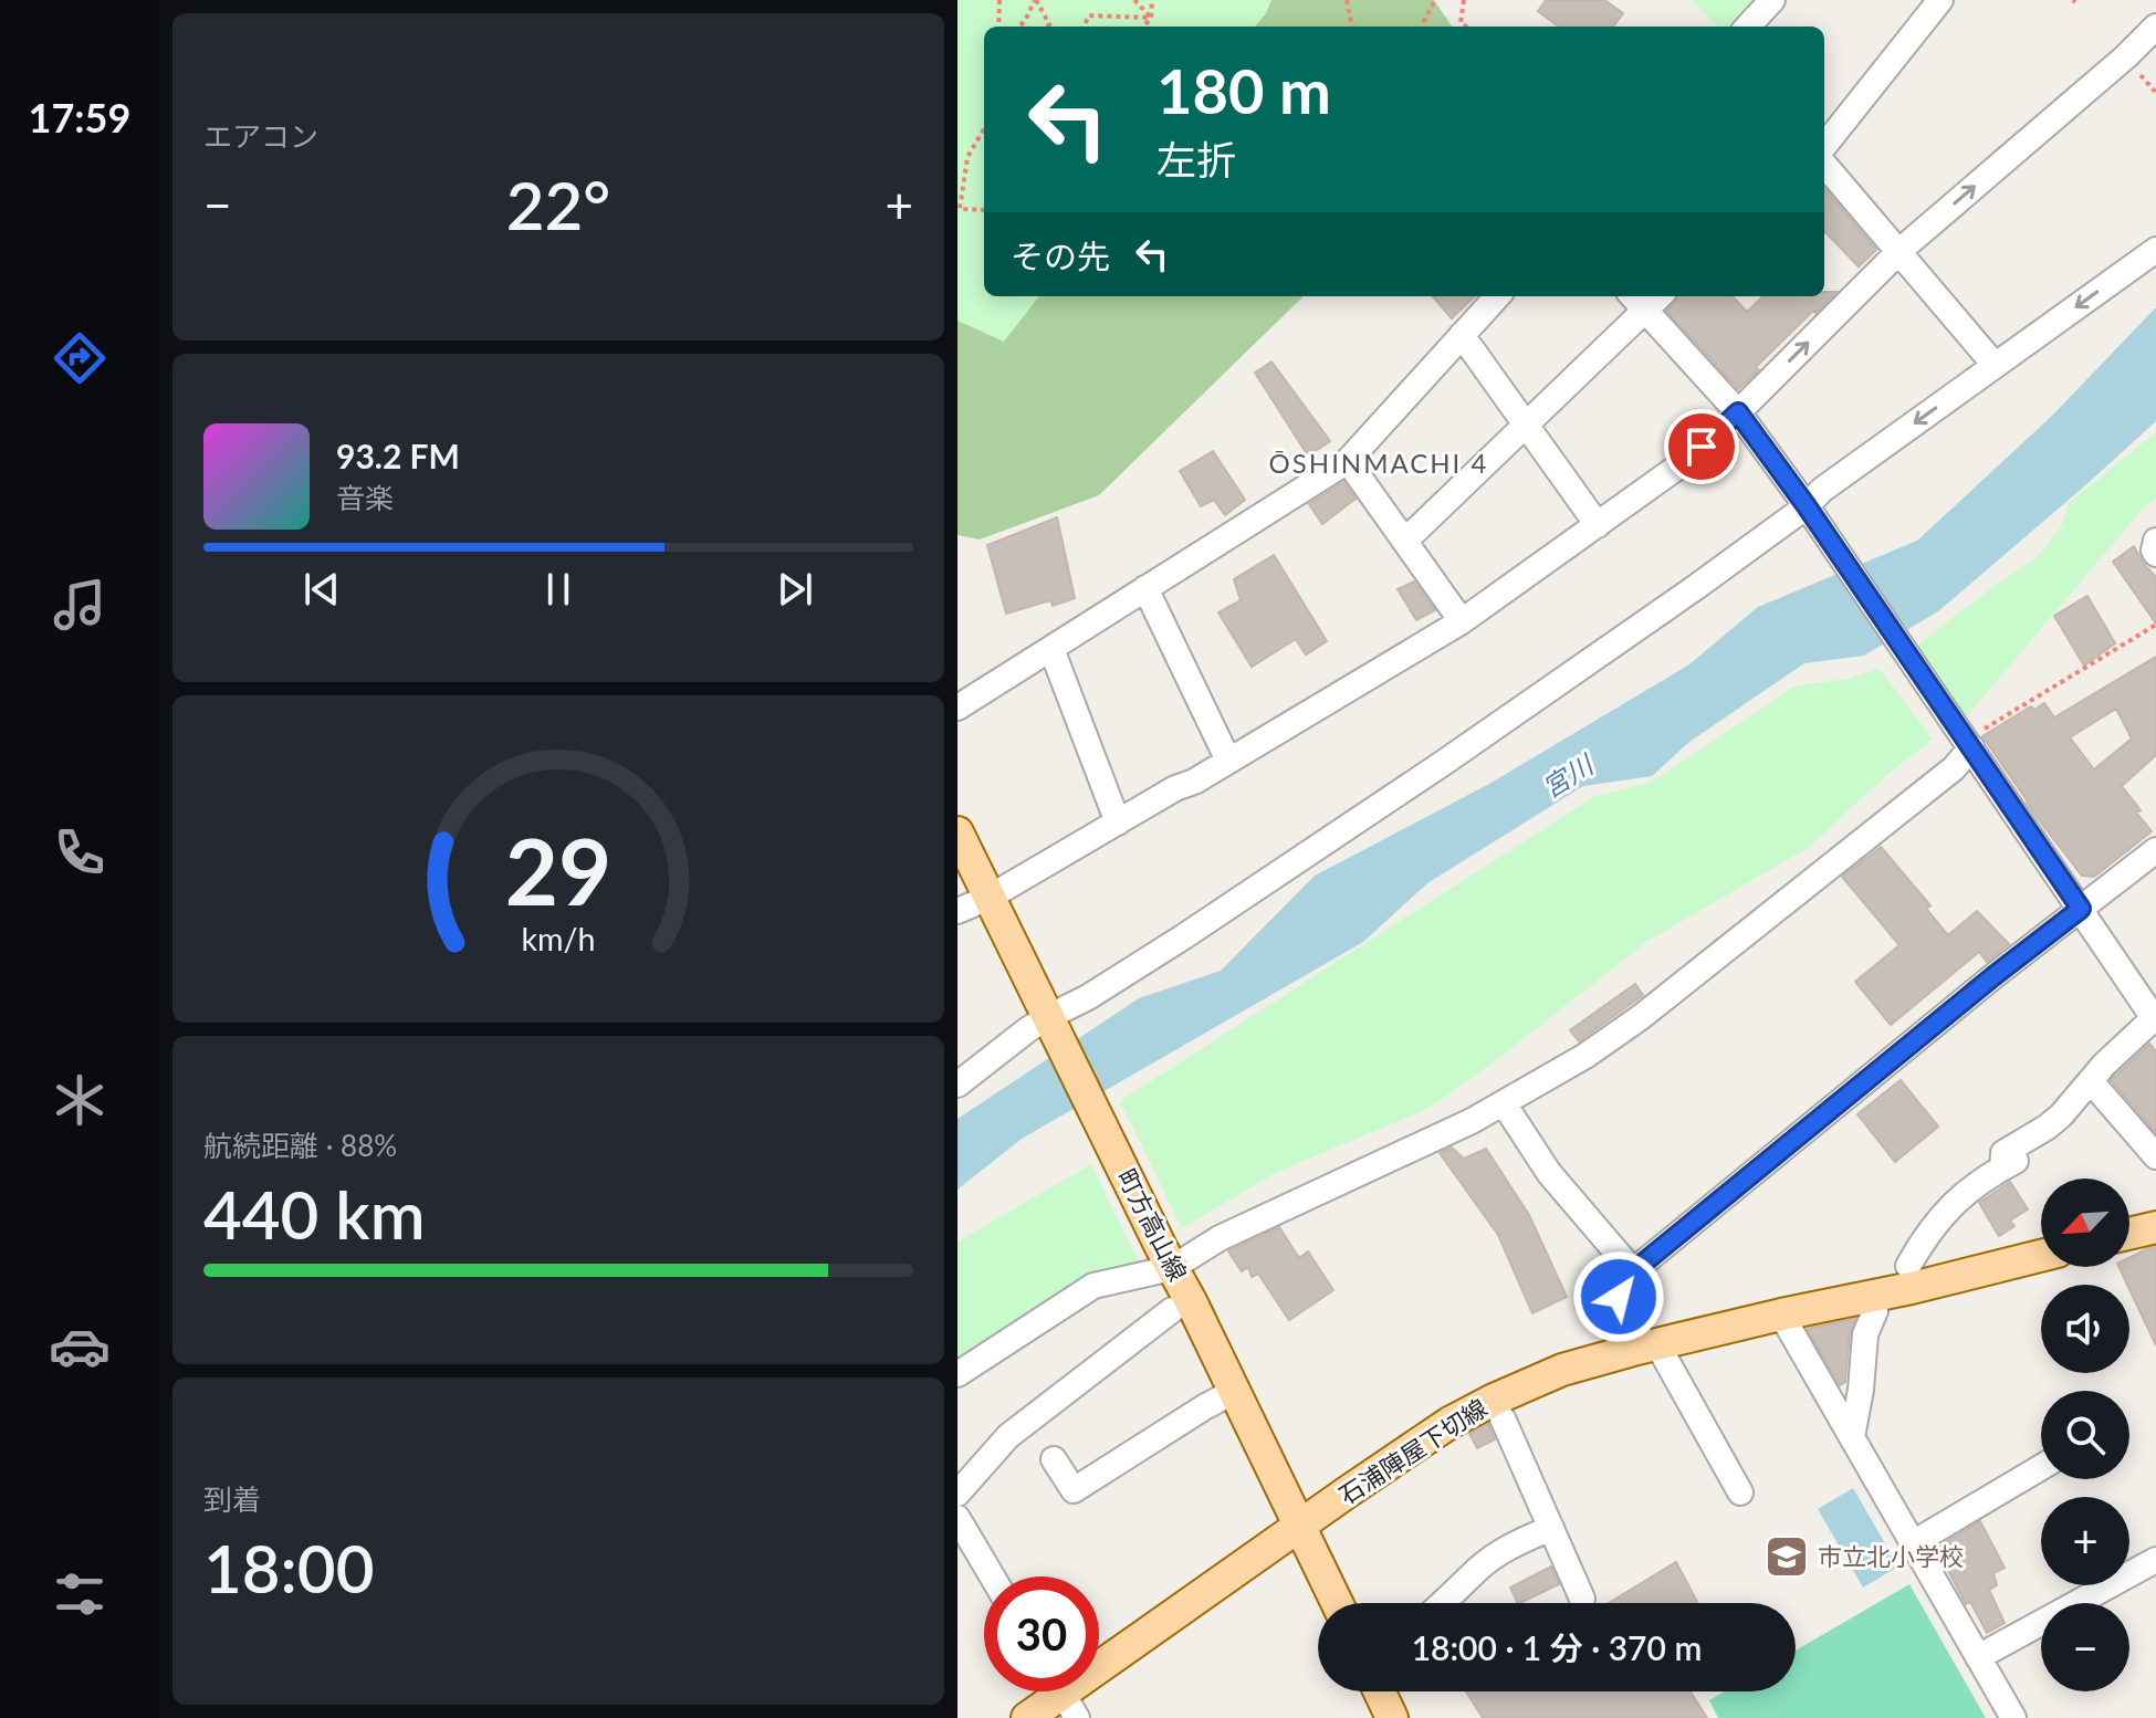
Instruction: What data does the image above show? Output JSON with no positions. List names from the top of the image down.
{
  "streets": {
    "main road": ["町方高山線", "石浦陣屋下切線"]
  },
  "crossings": [
    ["町方高山線", "石浦陣屋下切線"]
  ],
  "districts": ["ŌSHINMACHI 4"],
  "water": ["宮川"],
  "places": {
    "school or university": ["市立北小学校"]
  },
  "north": "bottom left",
  "page": {
    "tabs": "17:59",
    "tile": [
      "エアコン",
      ["航続距離 · 88%", "440 km"],
      ["到着", "18:00"]
    ],
    "turn": ["180 m", "左折"],
    "heat": ["−", "22°", "+"],
    "then": "その先",
    "song": ["93.2 FM", "音楽"],
    "map_buttons": ["+", "−"],
    "limit": "30",
    "trip": "18:00 · 1 分 · 370 m",
    "gauge": ["29", "km/h"]
  }
}
